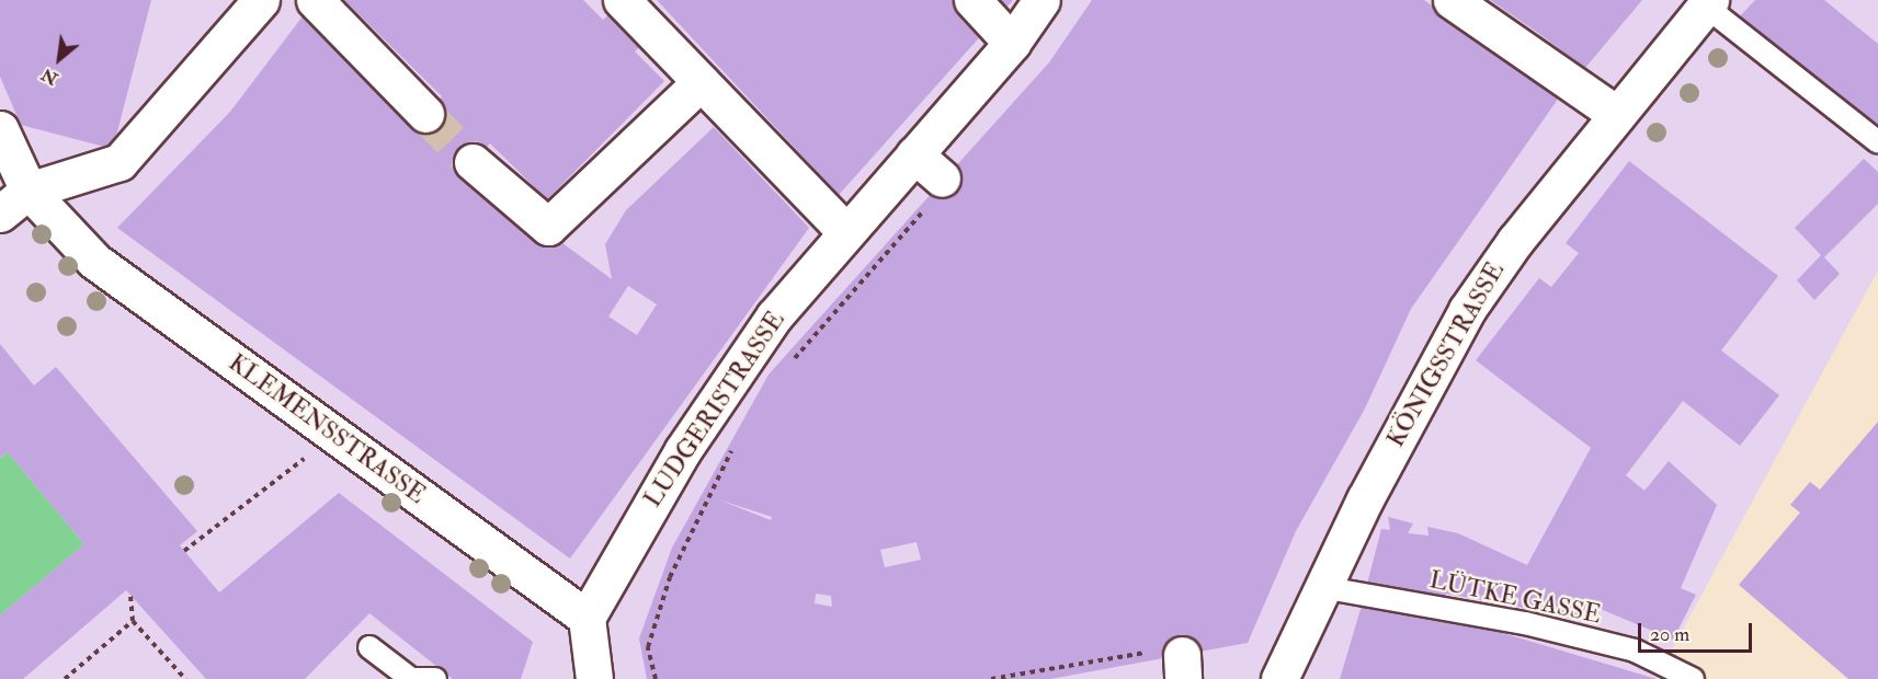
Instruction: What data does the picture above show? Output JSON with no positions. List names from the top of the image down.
{
  "streets": {
    "street": ["KÖNIGSSTRASSE", "LUDGERISTRASSE", "KLEMENSSTRASSE"],
    "lane": ["LÜTKE GASSE"]
  },
  "crossings": [
    ["KÖNIGSSTRASSE", "LÜTKE GASSE"],
    ["LUDGERISTRASSE", "KLEMENSSTRASSE"]
  ],
  "scale_bar": "20 m",
  "north": "bottom left"
}
